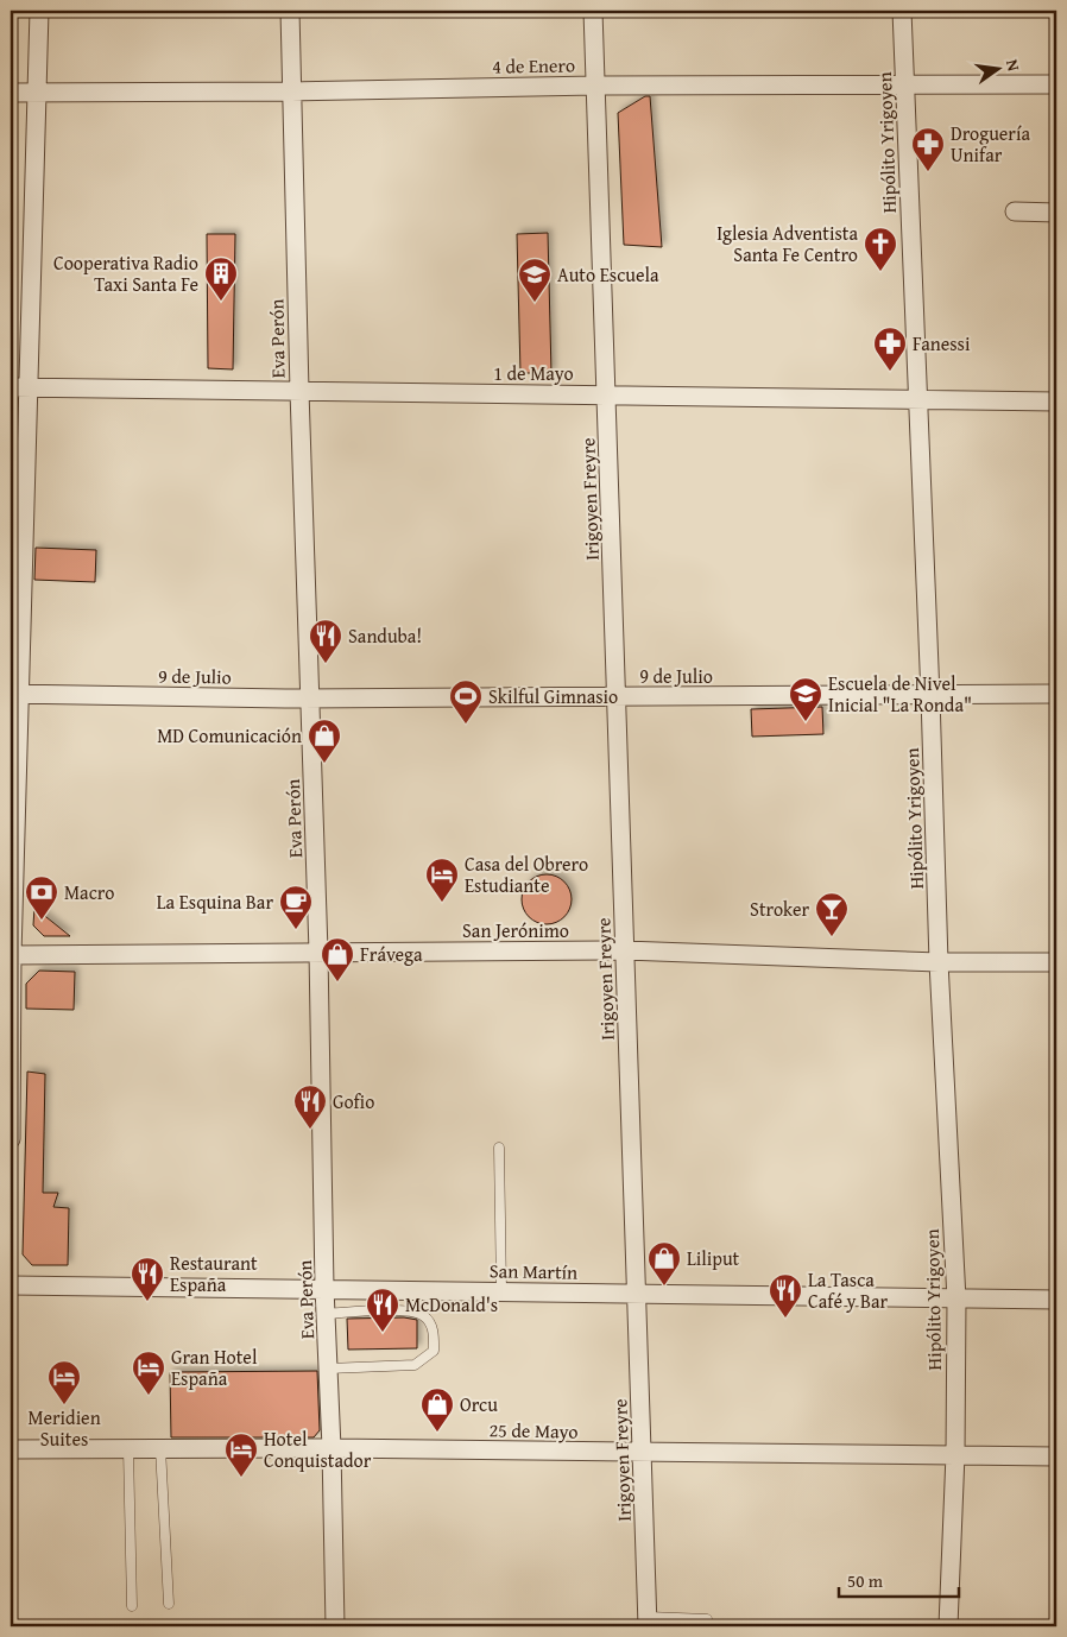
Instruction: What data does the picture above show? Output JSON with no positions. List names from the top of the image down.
{
  "streets": {
    "street": [
      "4 de Enero",
      "Hipólito Yrigoyen",
      "Eva Perón",
      "1 de Mayo",
      "Irigoyen Freyre",
      "9 de Julio",
      "San Jerónimo",
      "San Martín",
      "25 de Mayo"
    ]
  },
  "crossings": [
    ["4 de Enero", "Hipólito Yrigoyen"],
    ["4 de Enero", "Eva Perón"],
    ["4 de Enero", "Irigoyen Freyre"],
    ["Hipólito Yrigoyen", "1 de Mayo"],
    ["Hipólito Yrigoyen", "9 de Julio"],
    ["Hipólito Yrigoyen", "San Jerónimo"],
    ["Hipólito Yrigoyen", "San Martín"],
    ["Hipólito Yrigoyen", "25 de Mayo"],
    ["Eva Perón", "1 de Mayo"],
    ["Eva Perón", "9 de Julio"],
    ["Eva Perón", "San Jerónimo"],
    ["Eva Perón", "San Martín"],
    ["Eva Perón", "25 de Mayo"],
    ["1 de Mayo", "Irigoyen Freyre"],
    ["Irigoyen Freyre", "9 de Julio"],
    ["Irigoyen Freyre", "San Jerónimo"],
    ["Irigoyen Freyre", "San Martín"],
    ["Irigoyen Freyre", "25 de Mayo"]
  ],
  "places": {
    "pharmacy": ["Droguería Unifar", "Fanessi"],
    "church": ["Iglesia Adventista Santa Fe Centro"],
    "building": ["Cooperativa Radio Taxi Santa Fe"],
    "school or university": ["Auto Escuela", "Escuela de Nivel Inicial \"La Ronda\""],
    "restaurant": [
      "Sanduba!",
      "Gofio",
      "Restaurant España",
      "La Tasca Café y Bar",
      "McDonald's"
    ],
    "sports": ["Skilful Gimnasio"],
    "shop": [
      "MD Comunicación",
      "Frávega",
      "Liliput",
      "Orcu"
    ],
    "hotel": [
      "Casa del Obrero Estudiante",
      "Gran Hotel España",
      "Meridien Suites",
      "Hotel Conquistador"
    ],
    "bank": ["Macro"],
    "cafe": ["La Esquina Bar"],
    "bar": ["Stroker"]
  },
  "scale_bar": "50 m",
  "north": "right"
}
